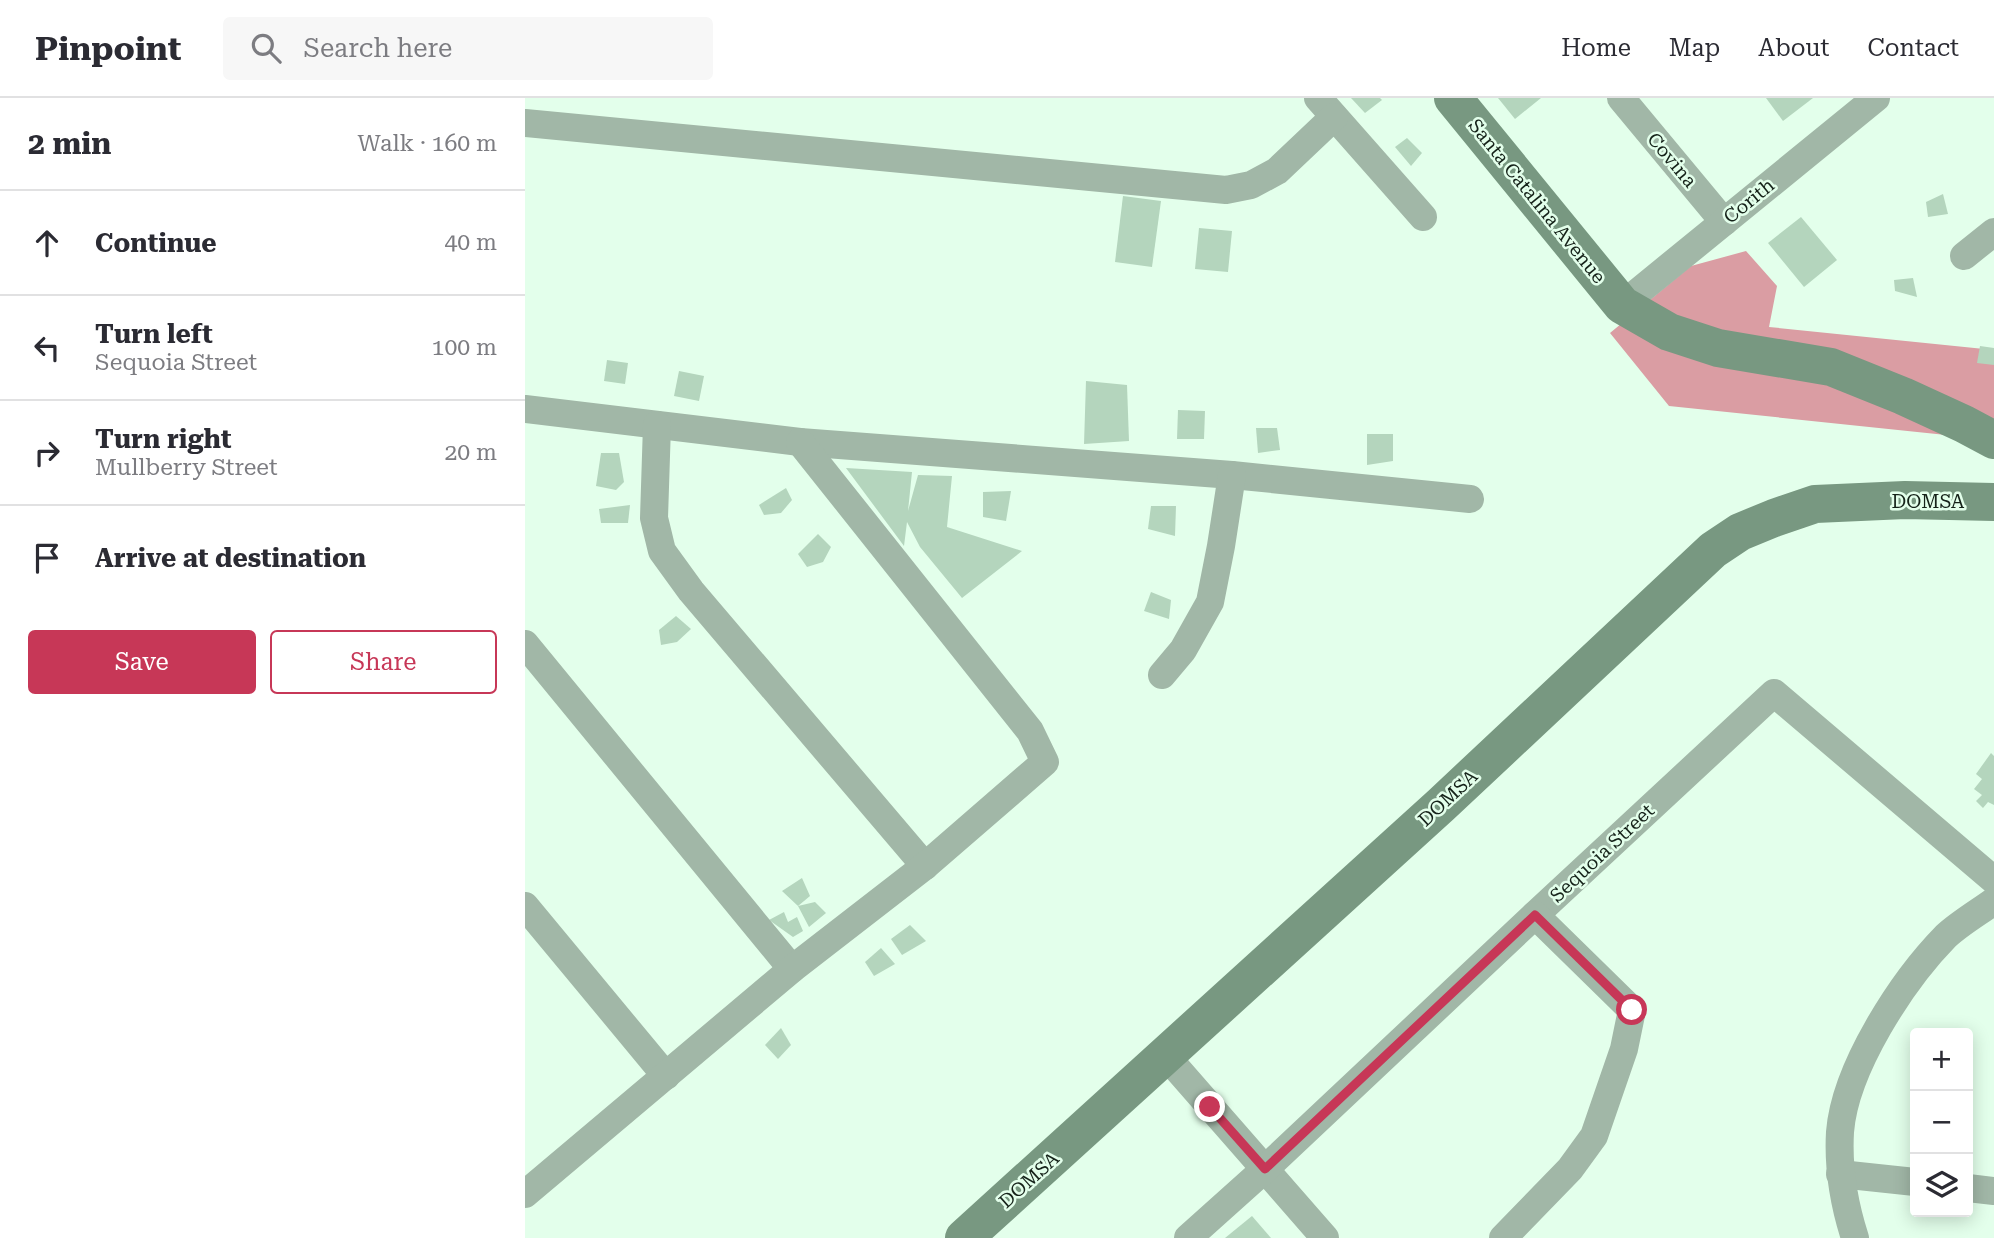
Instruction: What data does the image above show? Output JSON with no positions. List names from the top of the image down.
{
  "streets": {
    "main road": ["Santa Catalina Avenue", "DOMSA"],
    "street": ["Covina", "Corith", "Sequoia Street"]
  },
  "crossings": [
    ["Covina", "Corith"],
    ["Santa Catalina Avenue", "Corith"]
  ],
  "page": {
    "header": "Pinpoint",
    "search": "Search here",
    "nav": [
      "Home",
      "Map",
      "About",
      "Contact"
    ],
    "heading": ["2 min", "Walk · 160 m"],
    "list": [
      ["Continue", "40 m"],
      ["Turn left", "Sequoia Street", "100 m"],
      ["Turn right", "Mullberry Street", "20 m"],
      "Arrive at destination"
    ],
    "buttons": ["Save", "Share"],
    "map_buttons": ["+", "−"]
  }
}
